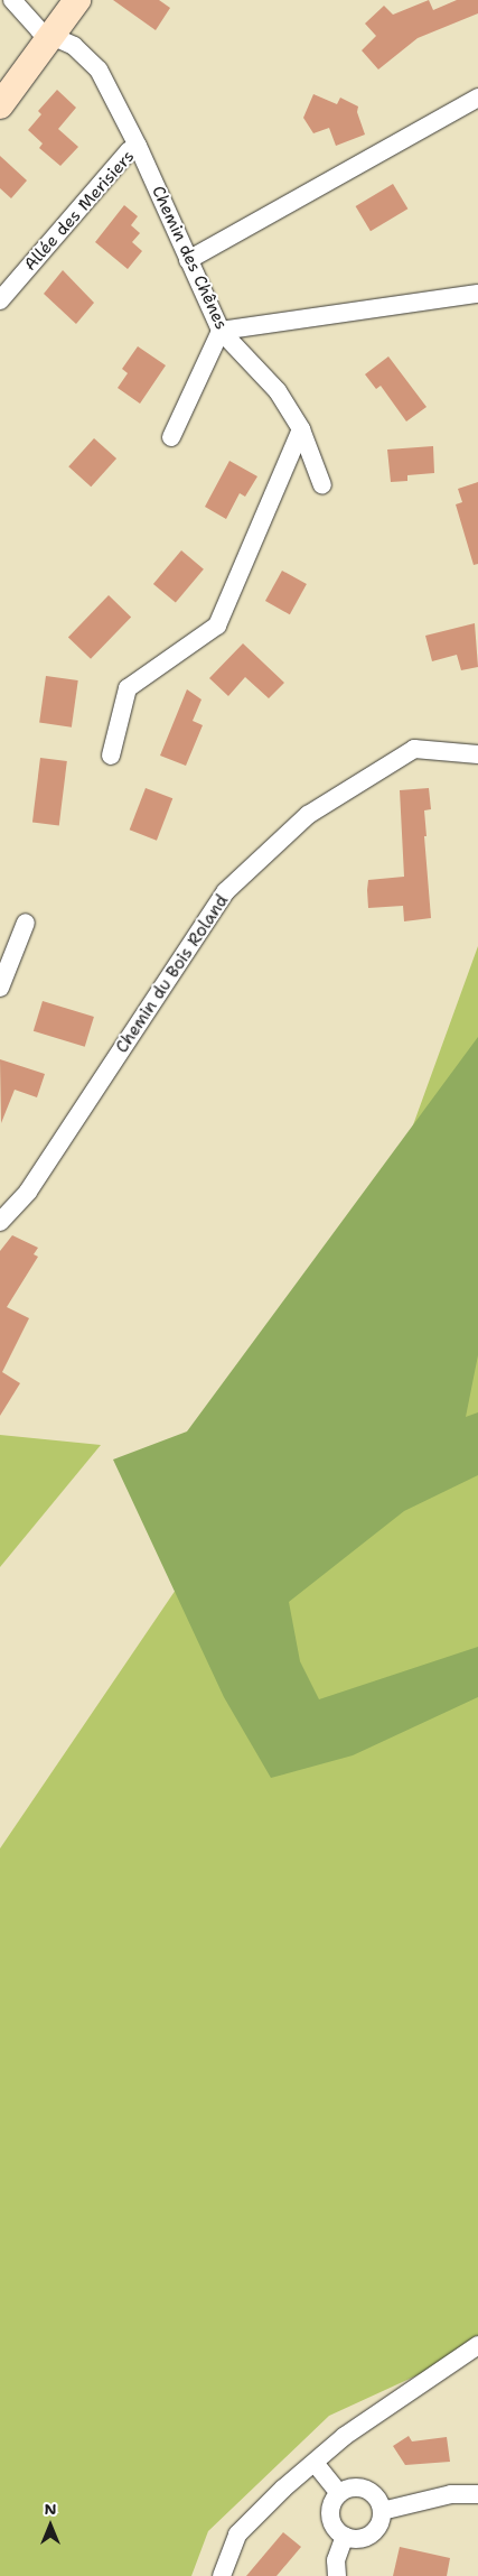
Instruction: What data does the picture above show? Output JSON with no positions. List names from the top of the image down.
{
  "streets": {
    "street": ["Allée des Merisiers", "Chemin des Chênes", "Chemin du Bois Roland"]
  },
  "crossings": [
    ["Allée des Merisiers", "Chemin des Chênes"]
  ],
  "north": "top"
}
